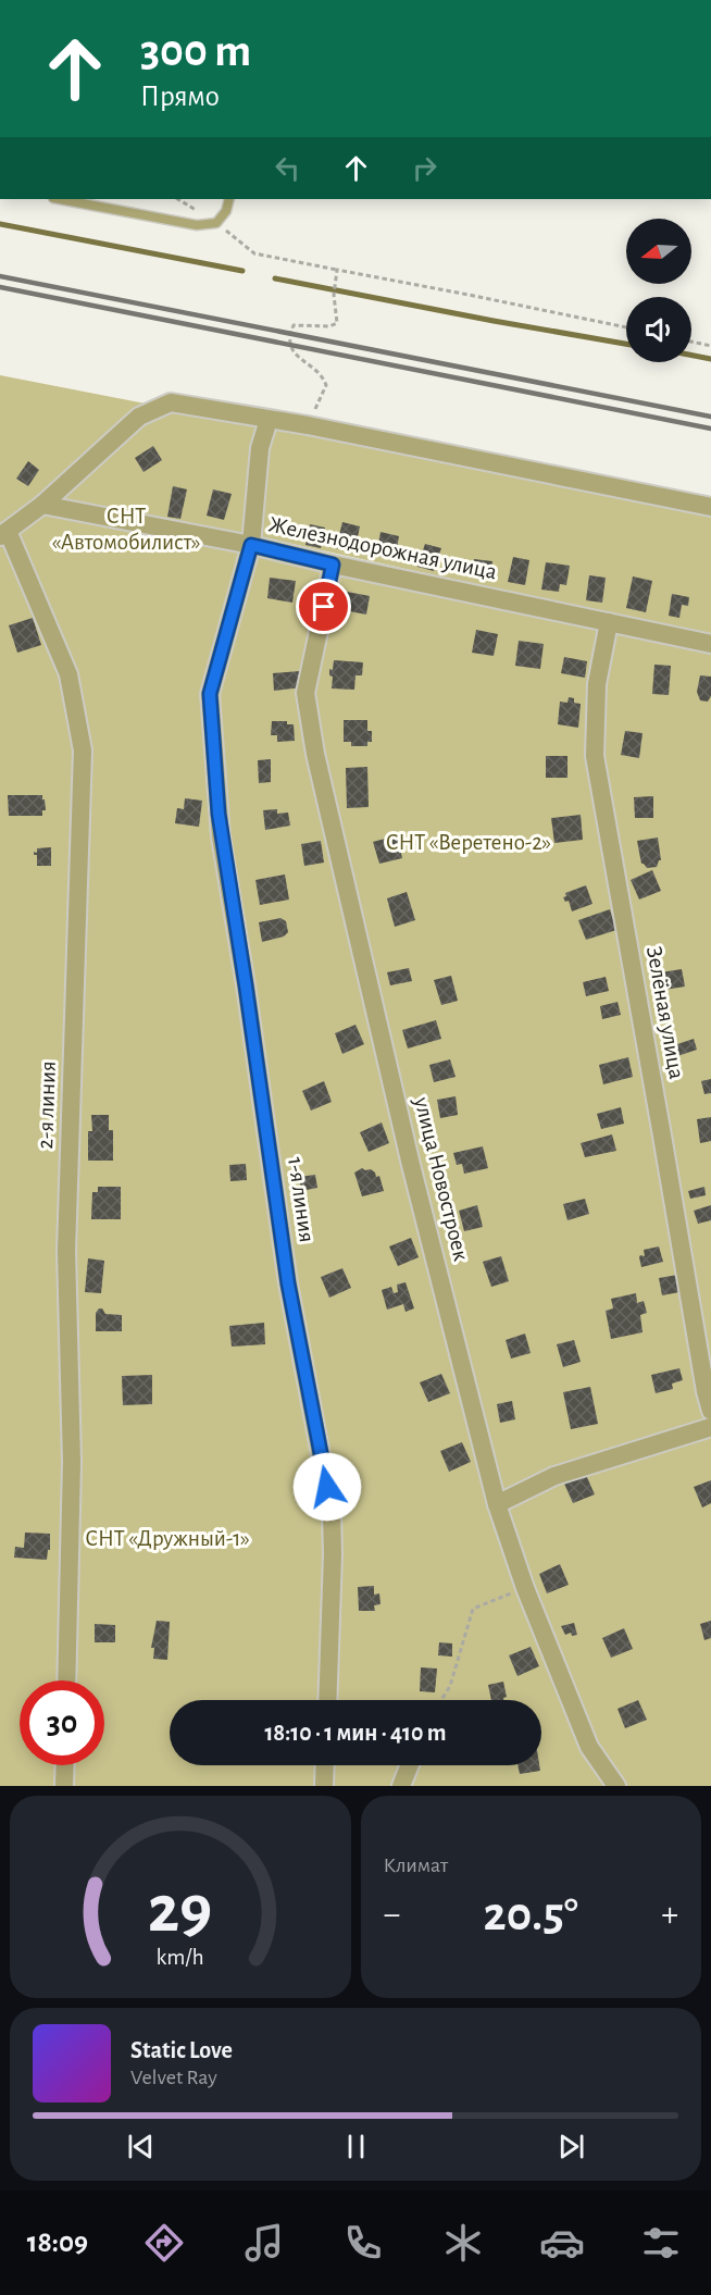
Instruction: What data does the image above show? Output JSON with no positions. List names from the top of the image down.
{
  "streets": {
    "street": [
      "Железнодорожная улица",
      "Зелёная улица",
      "2-я линия",
      "улица Новостроек",
      "1-я линия"
    ]
  },
  "crossings": [
    ["Железнодорожная улица", "Зелёная улица"],
    ["Железнодорожная улица", "улица Новостроек"],
    ["Железнодорожная улица", "1-я линия"]
  ],
  "parks": ["СНТ «Автомобилист»", "СНТ «Веретено-2»", "СНТ «Дружный-1»"],
  "north": "left",
  "page": {
    "turn": ["300 m", "Прямо"],
    "limit": "30",
    "trip": "18:10 · 1 мин · 410 m",
    "tile": "Климат",
    "heat": ["−", "20.5°", "+"],
    "song": ["Static Love", "Velvet Ray"],
    "tabs": "18:09",
    "gauge": ["29", "km/h"]
  }
}
